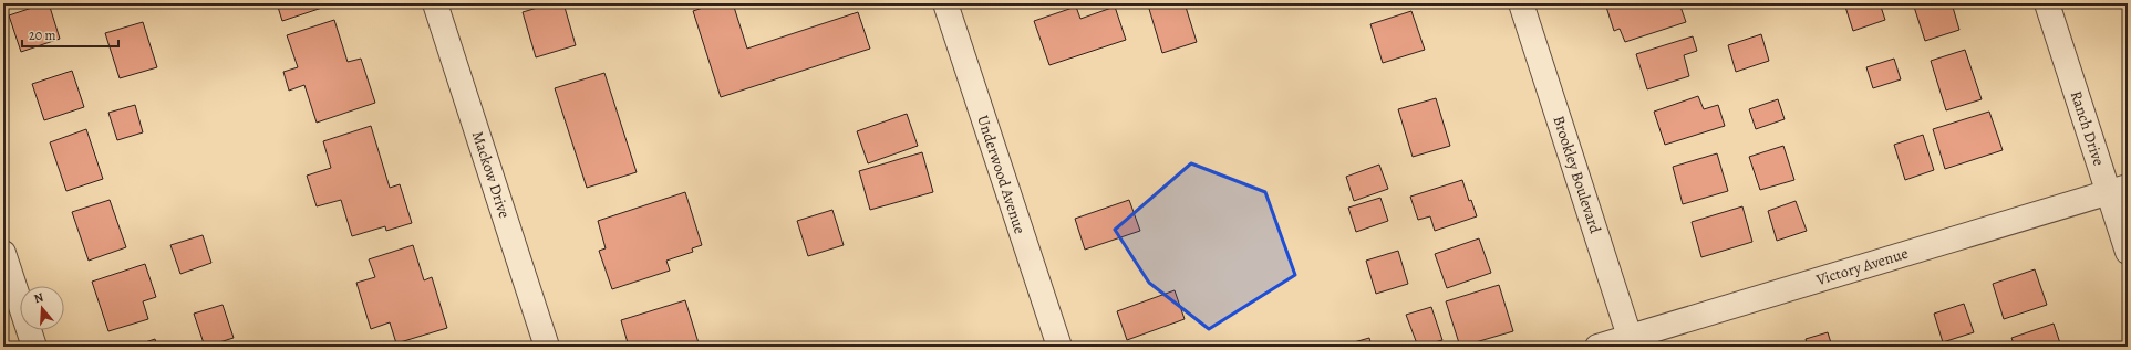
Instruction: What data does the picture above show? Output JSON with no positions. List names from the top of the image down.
{
  "streets": {
    "street": [
      "Ranch Drive",
      "Mackow Drive",
      "Underwood Avenue",
      "Brookley Boulevard",
      "Victory Avenue"
    ]
  },
  "crossings": [
    ["Ranch Drive", "Victory Avenue"],
    ["Brookley Boulevard", "Victory Avenue"]
  ],
  "scale_bar": "20 m",
  "north": "top"
}
